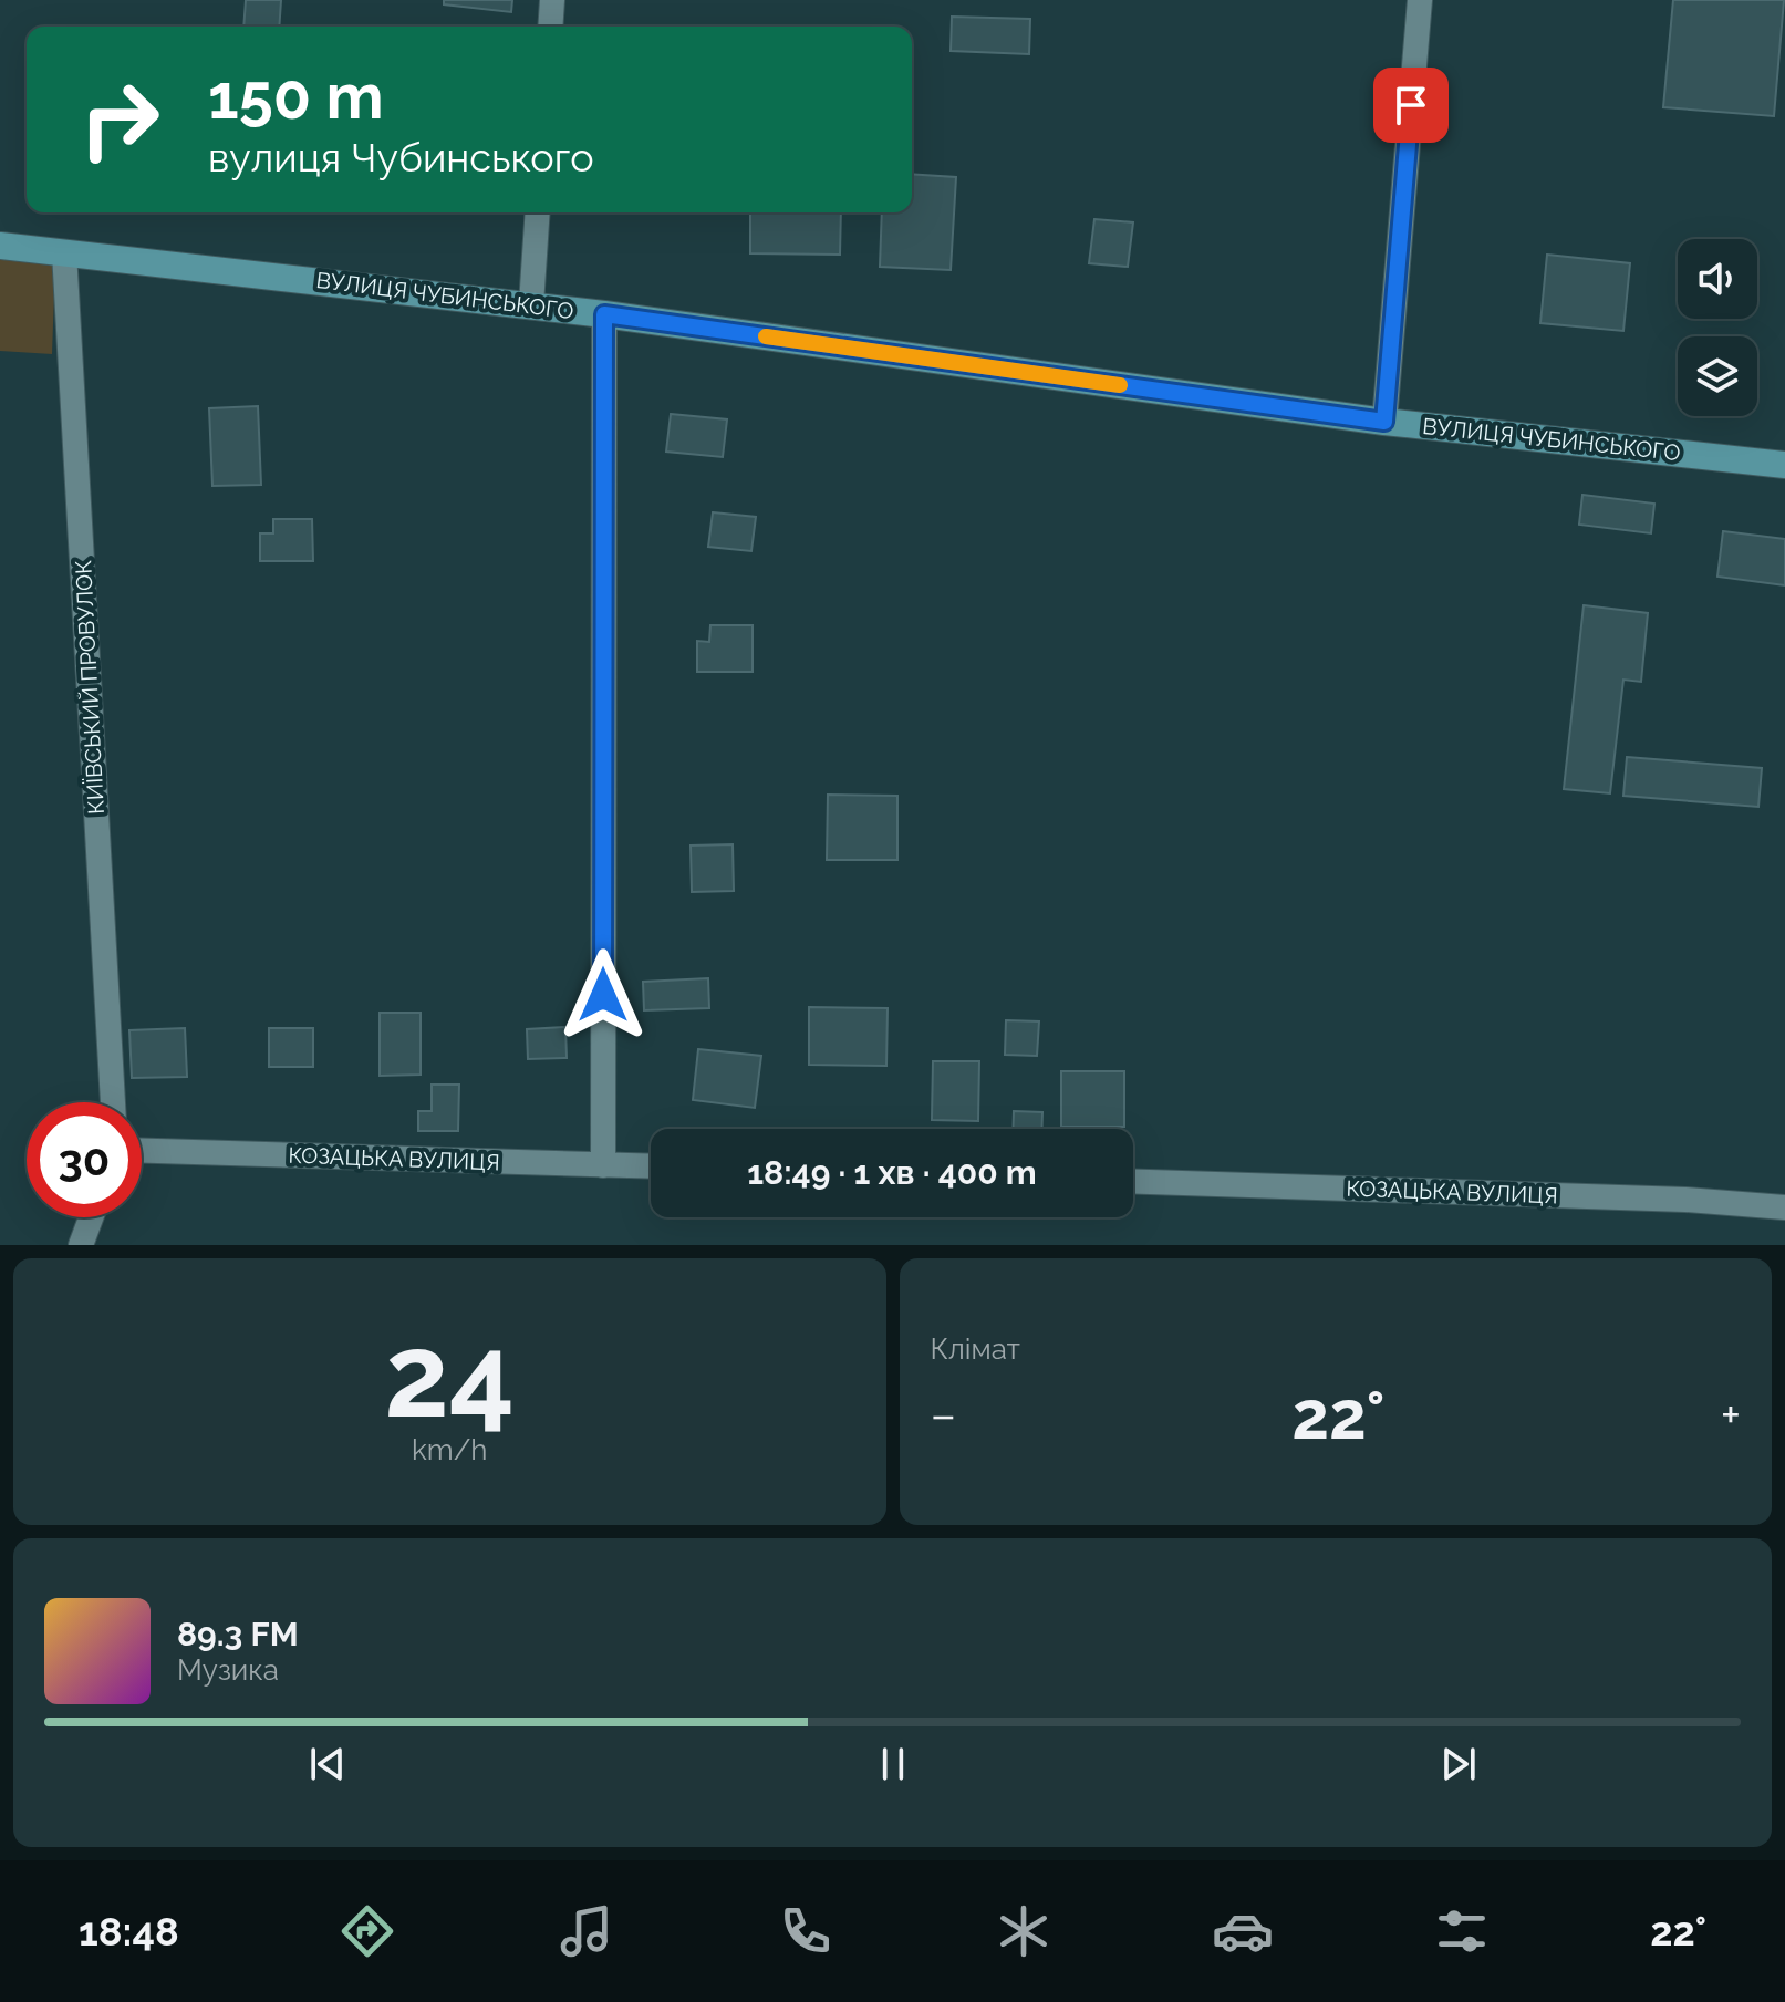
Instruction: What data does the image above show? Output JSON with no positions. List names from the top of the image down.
{
  "streets": {
    "street": ["ВУЛИЦЯ ЧУБИНСЬКОГО", "КИЇВСЬКИЙ ПРОВУЛОК", "КОЗАЦЬКА ВУЛИЦЯ"]
  },
  "crossings": [
    ["ВУЛИЦЯ ЧУБИНСЬКОГО", "КИЇВСЬКИЙ ПРОВУЛОК"]
  ],
  "page": {
    "turn": ["150 m", "вулиця Чубинського"],
    "limit": "30",
    "trip": "18:49 · 1 хв · 400 m",
    "tile": [
      ["24", "km/h"],
      "Клімат"
    ],
    "heat": ["−", "22°", "+"],
    "song": ["89.3 FM", "Музика"],
    "tabs": ["18:48", "22°"]
  }
}
